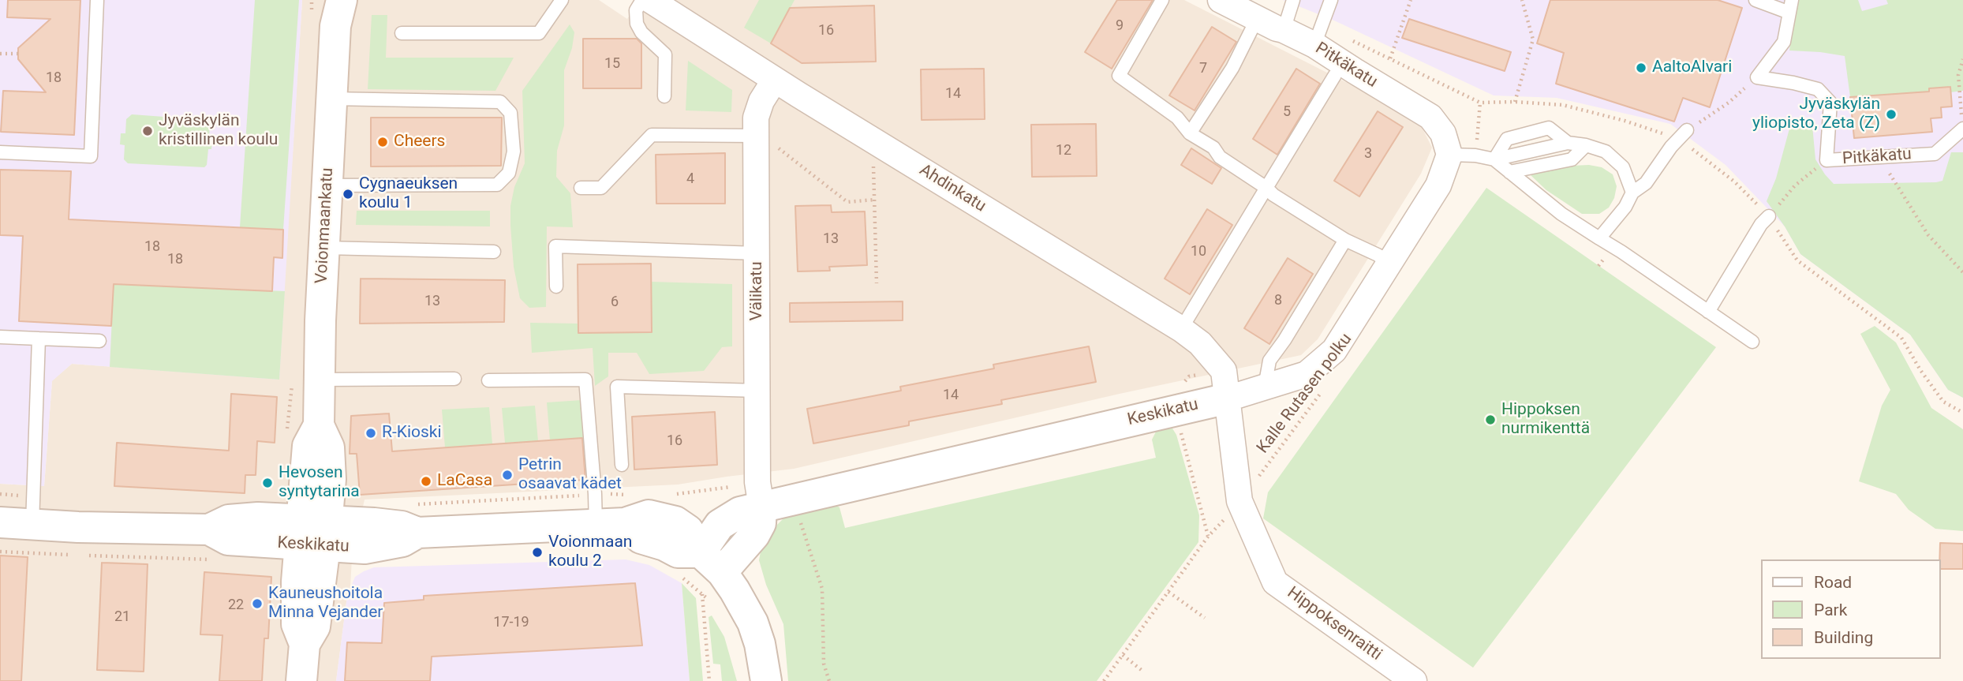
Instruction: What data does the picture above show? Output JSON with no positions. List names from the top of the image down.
{
  "streets": {
    "street": [
      "Pitkäkatu",
      "Ahdinkatu",
      "Voionmaankatu",
      "Välikatu",
      "Keskikatu",
      "Hippoksenraitti"
    ],
    "path": ["Kalle Rutasen polku"]
  },
  "crossings": [
    ["Pitkäkatu", "Keskikatu"],
    ["Ahdinkatu", "Välikatu"],
    ["Ahdinkatu", "Keskikatu"],
    ["Ahdinkatu", "Hippoksenraitti"],
    ["Voionmaankatu", "Keskikatu"],
    ["Välikatu", "Keskikatu"],
    ["Kalle Rutasen polku", "Hippoksenraitti"],
    ["Keskikatu", "Hippoksenraitti"]
  ],
  "places": [
    "AaltoAlvari",
    "Jyväskylän yliopisto, Zeta (Z)",
    "Jyväskylän kristillinen koulu",
    "Cheers",
    "Cygnaeuksen koulu 1",
    "Hippoksen nurmikenttä",
    "R-Kioski",
    "Petrin osaavat kädet",
    "LaCasa",
    "Hevosen syntytarina",
    "Voionmaan koulu 2",
    "Kauneushoitola Minna Vejander"
  ],
  "house_numbers": [
    "9",
    "16",
    "15",
    "7",
    "18",
    "14",
    "5",
    "12",
    "3",
    "4",
    "13",
    "18",
    "10",
    "18",
    "8",
    "13",
    "6",
    "14",
    "16",
    "22",
    "21",
    "17-19"
  ],
  "legend": ["Road", "Park", "Building"]
}
